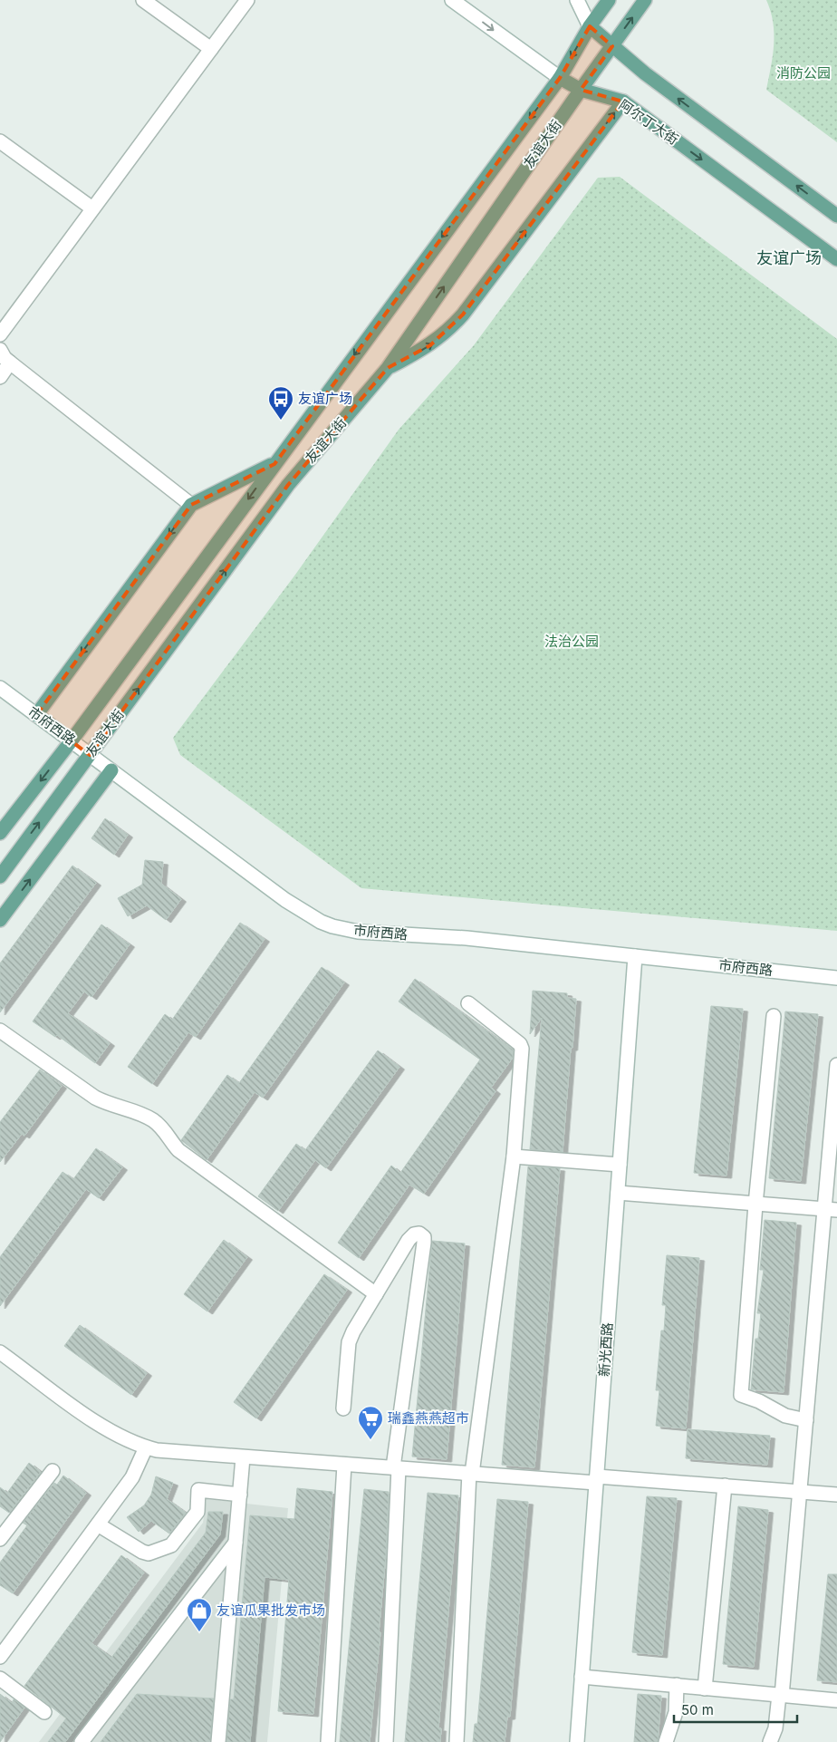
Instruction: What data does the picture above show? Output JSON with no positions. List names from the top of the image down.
{
  "streets": {
    "main road": ["阿尔丁大街", "友谊大街"],
    "street": ["市府西路", "新光西路"]
  },
  "crossings": [
    ["阿尔丁大街", "友谊大街"],
    ["友谊大街", "市府西路"],
    ["市府西路", "新光西路"]
  ],
  "one_way": ["阿尔丁大街"],
  "districts": ["友谊广场"],
  "parks": ["消防公园", "法治公园"],
  "places": {
    "bus stop": ["友谊广场"],
    "supermarket": ["瑞鑫燕燕超市"],
    "shop": ["友谊瓜果批发市场"]
  },
  "scale_bar": "50 m"
}
